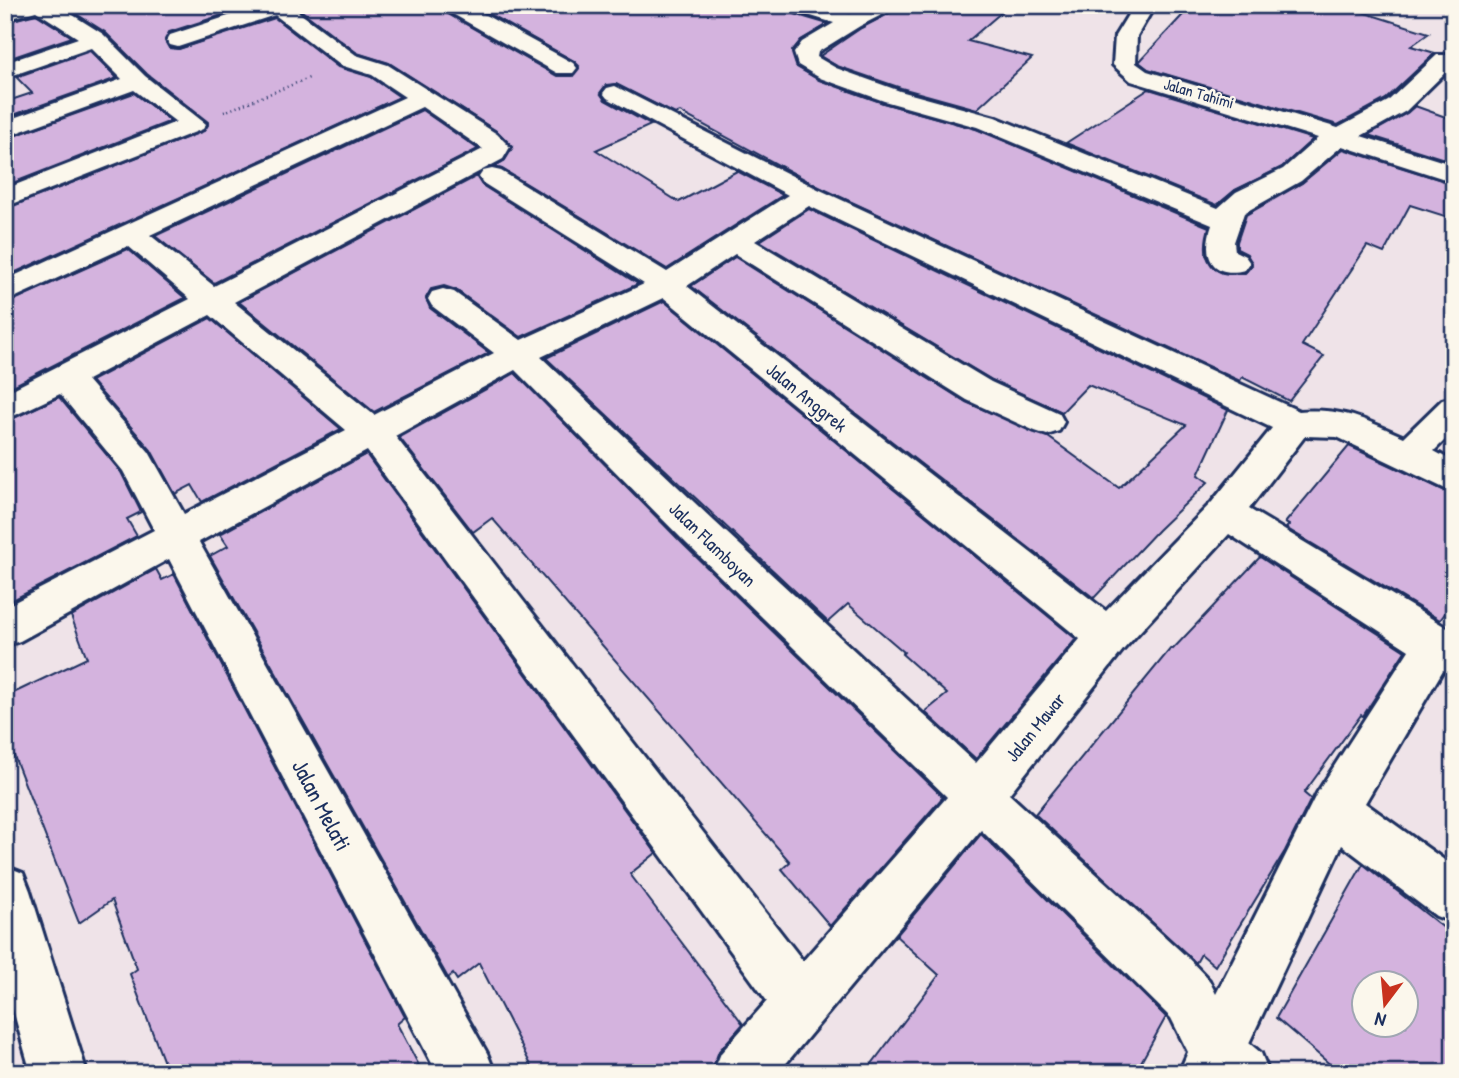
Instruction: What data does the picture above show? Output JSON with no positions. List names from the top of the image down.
{
  "streets": {
    "street": [
      "Jalan Tahimi",
      "Jalan Anggrek",
      "Jalan Flamboyan",
      "Jalan Mawar",
      "Jalan Melati"
    ]
  },
  "crossings": [
    ["Jalan Anggrek", "Jalan Mawar"],
    ["Jalan Flamboyan", "Jalan Mawar"]
  ],
  "north": "bottom"
}
